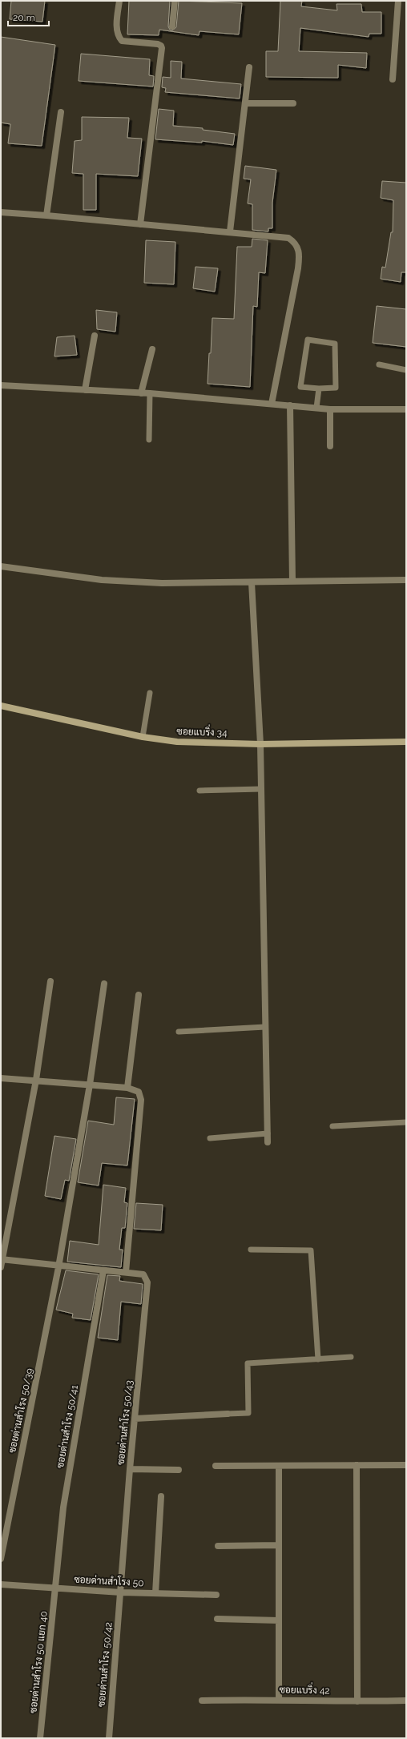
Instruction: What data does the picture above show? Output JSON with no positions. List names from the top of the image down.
{
  "streets": {
    "street": [
      "ซอยแบริ่ง 34",
      "ซอยด่านสำโรง 50/39",
      "ซอยด่านสำโรง 50/43",
      "ซอยด่านสำโรง 50/41",
      "ซอยด่านสำโรง 50",
      "ซอยด่านสำโรง 50 แยก 40",
      "ซอยด่านสำโรง 50/42",
      "ซอยแบริ่ง 42"
    ]
  },
  "crossings": [
    ["ซอยด่านสำโรง 50/43", "ซอยด่านสำโรง 50"],
    ["ซอยด่านสำโรง 50/43", "ซอยด่านสำโรง 50/42"],
    ["ซอยด่านสำโรง 50/41", "ซอยด่านสำโรง 50"],
    ["ซอยด่านสำโรง 50/41", "ซอยด่านสำโรง 50 แยก 40"],
    ["ซอยด่านสำโรง 50", "ซอยด่านสำโรง 50 แยก 40"],
    ["ซอยด่านสำโรง 50", "ซอยด่านสำโรง 50/42"]
  ],
  "scale_bar": "20 m"
}
